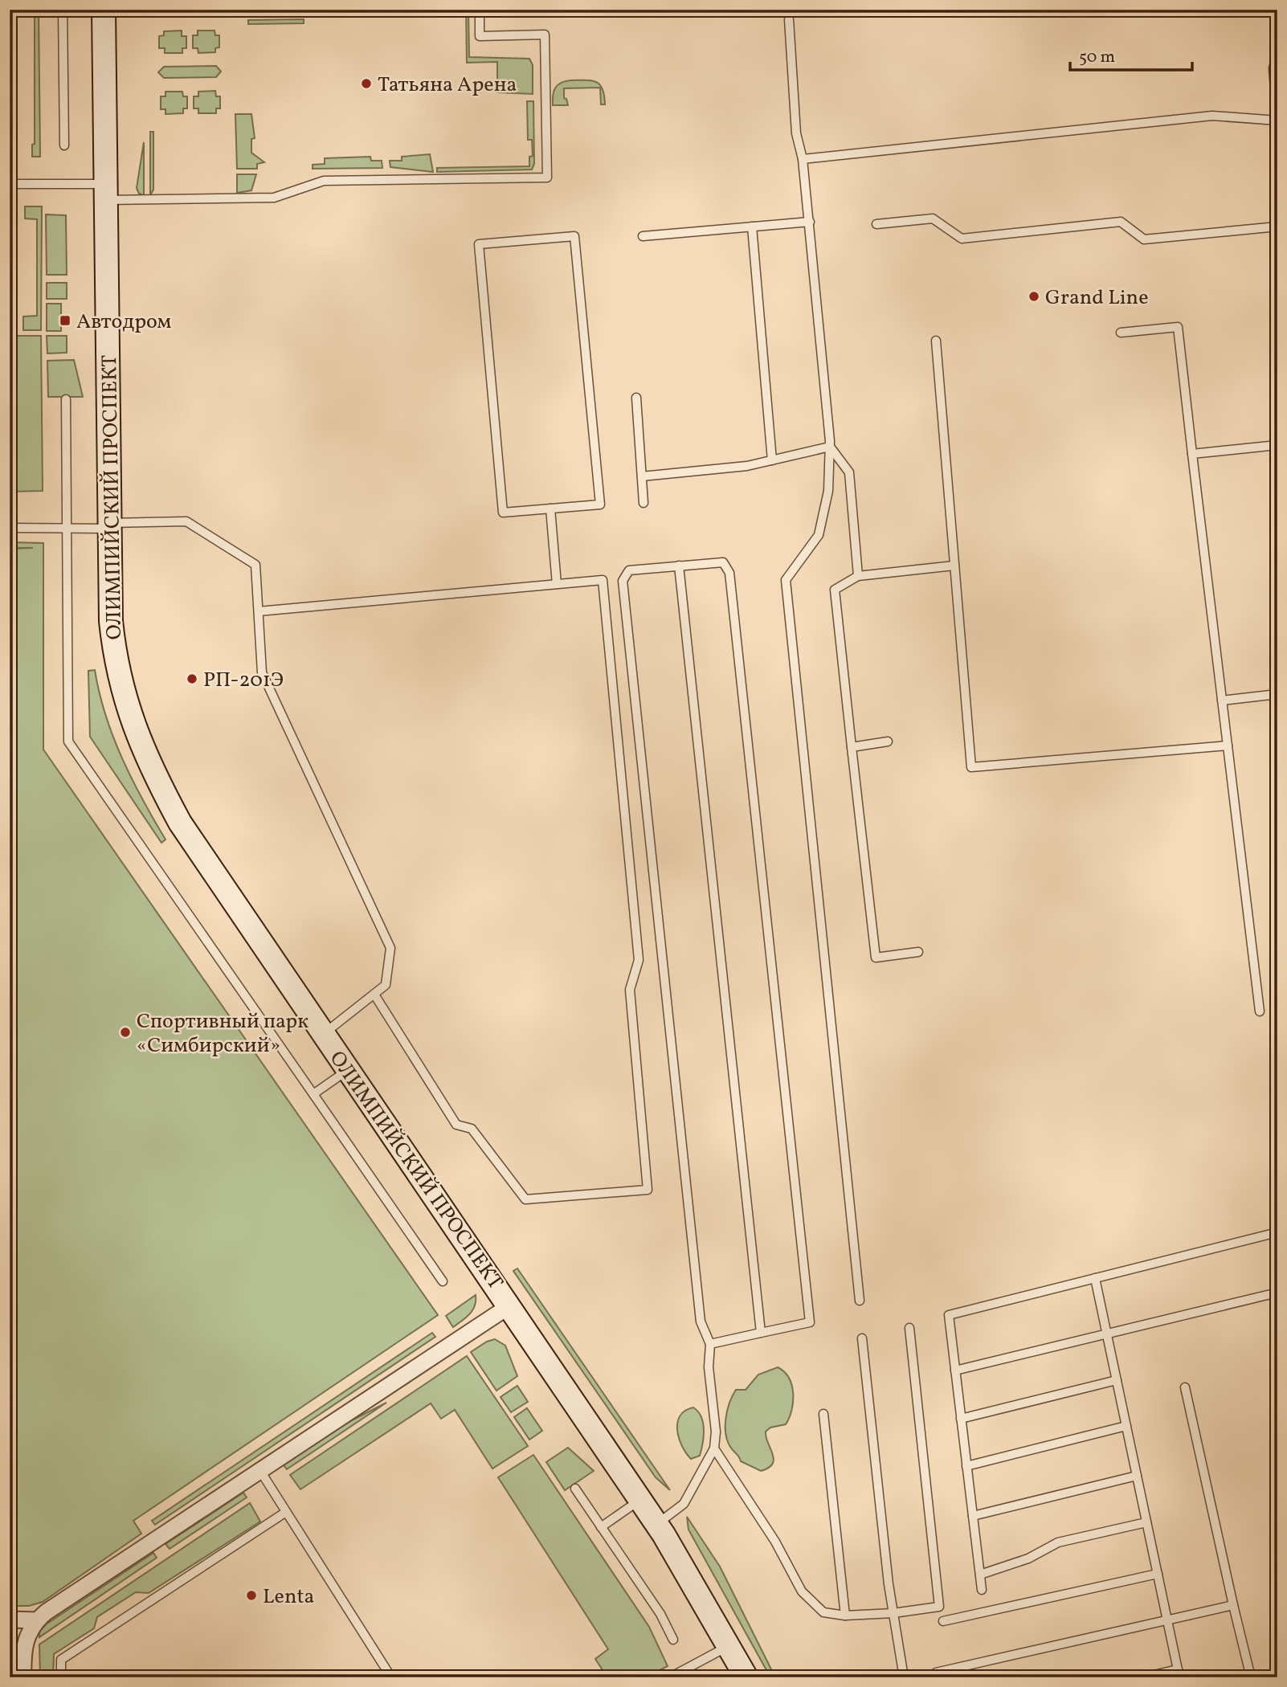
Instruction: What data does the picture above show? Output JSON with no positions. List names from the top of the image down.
{
  "streets": {
    "street": ["ОЛИМПИЙСКИЙ ПРОСПЕКТ"]
  },
  "places": {
    "other": [
      "Татьяна Арена",
      "Grand Line",
      "РП-201Э",
      "Спортивный парк «Симбирский»",
      "Lenta"
    ],
    "transit": ["Автодром"]
  },
  "scale_bar": "50 m"
}
